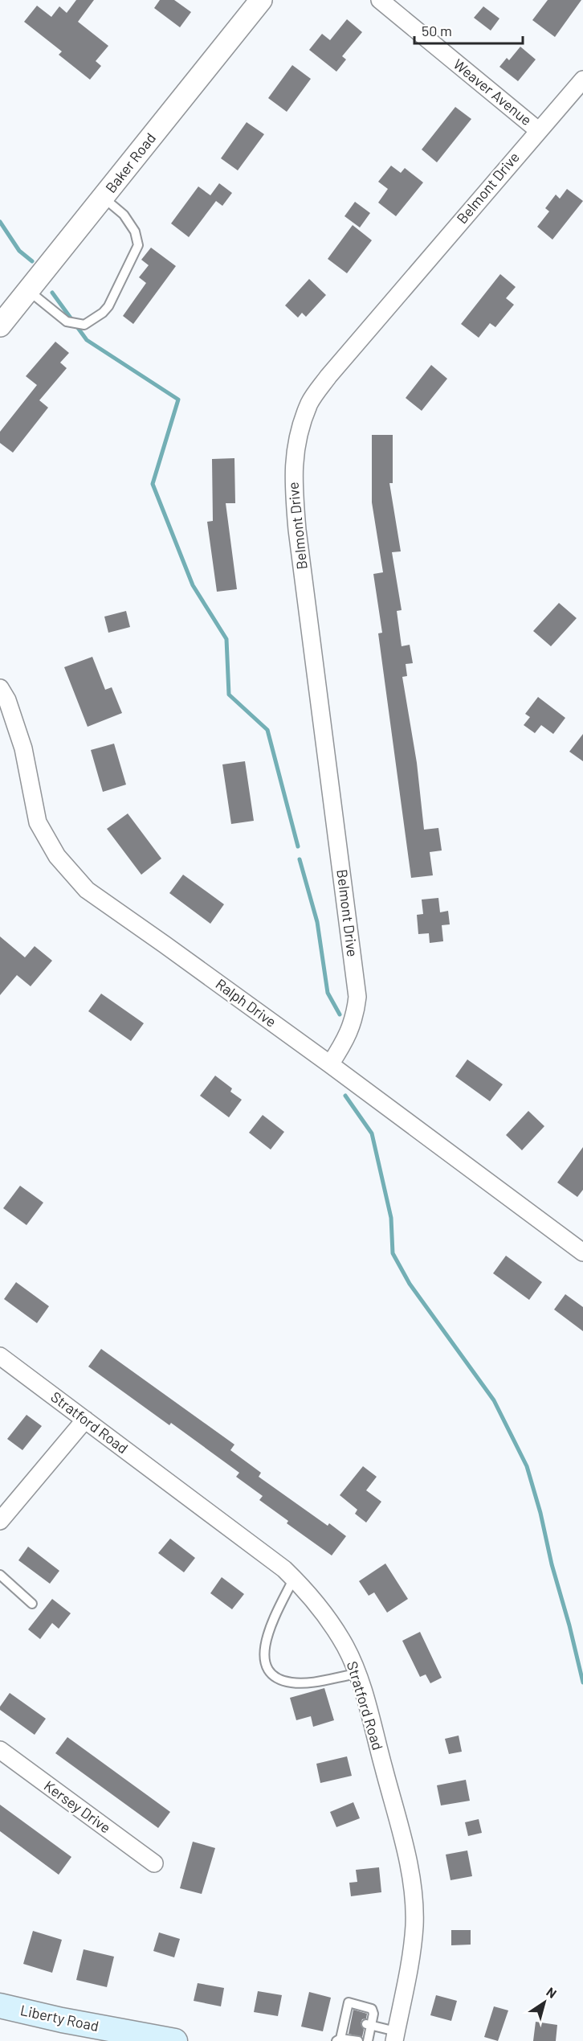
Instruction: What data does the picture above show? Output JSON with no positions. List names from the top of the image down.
{
  "streets": {
    "main road": ["Liberty Road"],
    "street": [
      "Weaver Avenue",
      "Baker Road",
      "Belmont Drive",
      "Ralph Drive",
      "Stratford Road",
      "Kersey Drive"
    ]
  },
  "crossings": [
    ["Weaver Avenue", "Belmont Drive"],
    ["Belmont Drive", "Ralph Drive"]
  ],
  "scale_bar": "50 m",
  "north": "top right"
}
